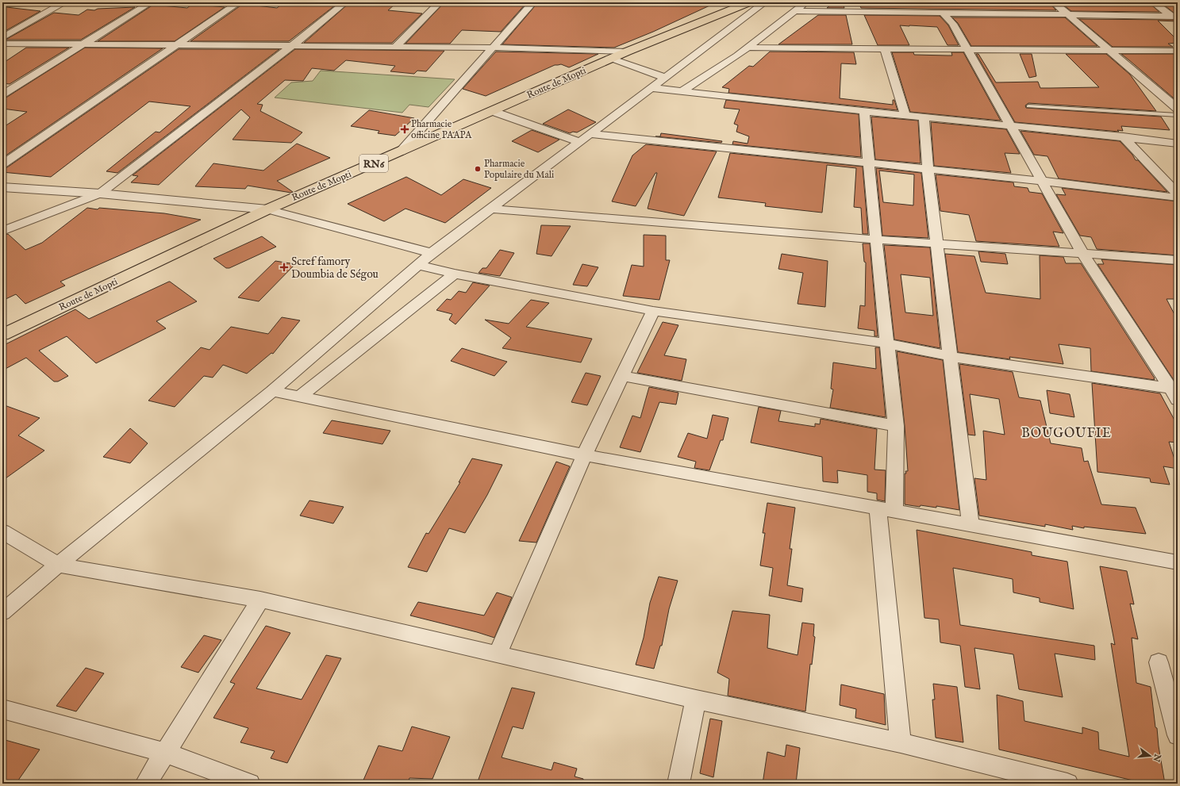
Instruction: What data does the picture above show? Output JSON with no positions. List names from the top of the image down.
{
  "streets": {
    "highway": ["Route de Mopti", "RN6"]
  },
  "districts": ["BOUGOUFIE"],
  "places": {
    "health": ["Pharmacie officine PAAPA", "Scref famory Doumbia de Ségou"],
    "other": ["Pharmacie Populaire du Mali"]
  },
  "north": "right"
}
